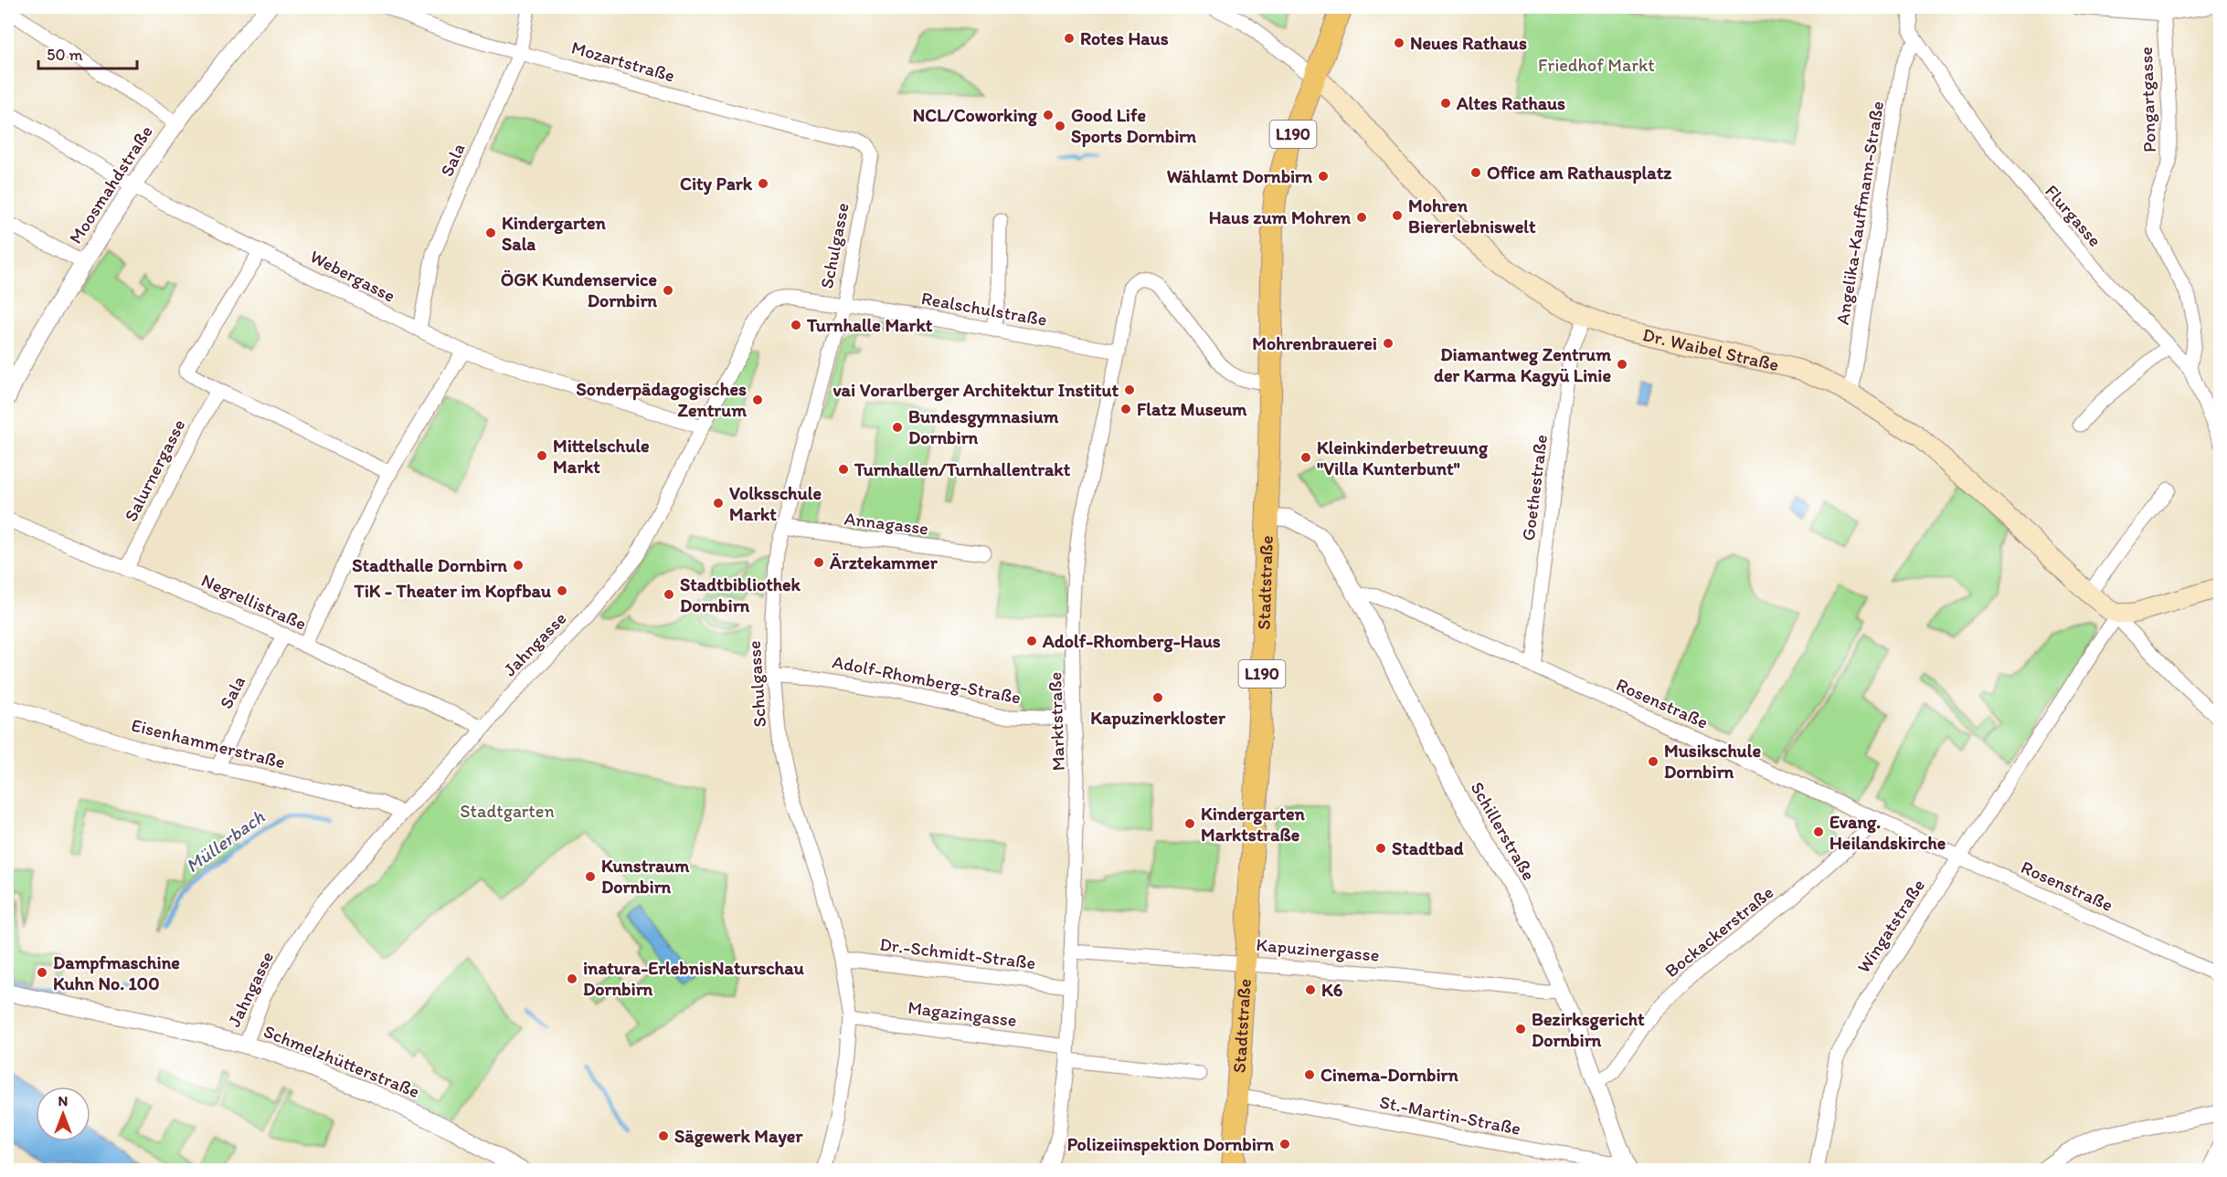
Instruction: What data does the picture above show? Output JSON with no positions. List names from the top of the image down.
{
  "streets": {
    "main road": ["L190", "Dr. Waibel Straße", "Stadtstraße"],
    "street": [
      "Mozartstraße",
      "Pongartgasse",
      "Sala",
      "Moosmahdstraße",
      "Angelika-Kauffmann-Straße",
      "Flurgasse",
      "Schulgasse",
      "Webergasse",
      "Realschulstraße",
      "Salurnergasse",
      "Goethestraße",
      "Annagasse",
      "Negrellistraße",
      "Jahngasse",
      "Adolf-Rhomberg-Straße",
      "Rosenstraße",
      "Marktstraße",
      "Eisenhammerstraße",
      "Schillerstraße",
      "Wingatstraße",
      "Bockackerstraße",
      "Kapuzinergasse",
      "Dr.-Schmidt-Straße",
      "Magazingasse",
      "Schmelzhütterstraße",
      "St.-Martin-Straße"
    ]
  },
  "crossings": [
    ["Mozartstraße", "Sala"],
    ["Mozartstraße", "Schulgasse"],
    ["Pongartgasse", "Flurgasse"],
    ["Sala", "Webergasse"],
    ["Sala", "Negrellistraße"],
    ["Sala", "Eisenhammerstraße"],
    ["Moosmahdstraße", "Webergasse"],
    ["Angelika-Kauffmann-Straße", "Flurgasse"],
    ["Angelika-Kauffmann-Straße", "Dr. Waibel Straße"],
    ["Schulgasse", "Realschulstraße"],
    ["Schulgasse", "Annagasse"],
    ["Schulgasse", "Jahngasse"],
    ["Schulgasse", "Adolf-Rhomberg-Straße"],
    ["Schulgasse", "Dr.-Schmidt-Straße"],
    ["Schulgasse", "Magazingasse"],
    ["Webergasse", "Jahngasse"],
    ["Realschulstraße", "Jahngasse"],
    ["Realschulstraße", "Marktstraße"],
    ["Dr. Waibel Straße", "Goethestraße"],
    ["Dr. Waibel Straße", "Stadtstraße"],
    ["Dr. Waibel Straße", "Wingatstraße"],
    ["Salurnergasse", "Negrellistraße"],
    ["Goethestraße", "Rosenstraße"],
    ["Stadtstraße", "Marktstraße"],
    ["Stadtstraße", "Schillerstraße"],
    ["Stadtstraße", "Kapuzinergasse"],
    ["Stadtstraße", "St.-Martin-Straße"],
    ["Negrellistraße", "Jahngasse"],
    ["Jahngasse", "Eisenhammerstraße"],
    ["Jahngasse", "Schmelzhütterstraße"],
    ["Adolf-Rhomberg-Straße", "Marktstraße"],
    ["Rosenstraße", "Schillerstraße"],
    ["Rosenstraße", "Wingatstraße"],
    ["Rosenstraße", "Bockackerstraße"],
    ["Marktstraße", "Kapuzinergasse"],
    ["Marktstraße", "Dr.-Schmidt-Straße"],
    ["Marktstraße", "Magazingasse"],
    ["Schillerstraße", "Bockackerstraße"],
    ["Schillerstraße", "Kapuzinergasse"],
    ["Schillerstraße", "St.-Martin-Straße"]
  ],
  "water": ["Müllerbach"],
  "parks": ["Friedhof Markt", "Stadtgarten"],
  "places": [
    "Rotes Haus",
    "Neues Rathaus",
    "Altes Rathaus",
    "NCL/Coworking",
    "Good Life Sports Dornbirn",
    "Office am Rathausplatz",
    "Wählamt Dornbirn",
    "City Park",
    "Mohren Biererlebniswelt",
    "Haus zum Mohren",
    "Kindergarten Sala",
    "ÖGK Kundenservice Dornbirn",
    "Turnhalle Markt",
    "Mohrenbrauerei",
    "Diamantweg Zentrum der Karma Kagyü Linie",
    "vai Vorarlberger Architektur Institut",
    "Sonderpädagogisches Zentrum",
    "Flatz Museum",
    "Bundesgymnasium Dornbirn",
    "Mittelschule Markt",
    "Kleinkinderbetreuung \"Villa Kunterbunt\"",
    "Turnhallen/Turnhallentrakt",
    "Volksschule Markt",
    "Ärztekammer",
    "Stadthalle Dornbirn",
    "TiK - Theater im Kopfbau",
    "Stadtbibliothek Dornbirn",
    "Adolf-Rhomberg-Haus",
    "Kapuzinerkloster",
    "Musikschule Dornbirn",
    "Kindergarten Marktstraße",
    "Evang. Heilandskirche",
    "Stadtbad",
    "Kunstraum Dornbirn",
    "Dampfmaschine Kuhn No. 100",
    "inatura-ErlebnisNaturschau Dornbirn",
    "K6",
    "Bezirksgericht Dornbirn",
    "Cinema-Dornbirn",
    "Sägewerk Mayer",
    "Polizeiinspektion Dornbirn"
  ],
  "scale_bar": "50 m",
  "north": "top"
}
